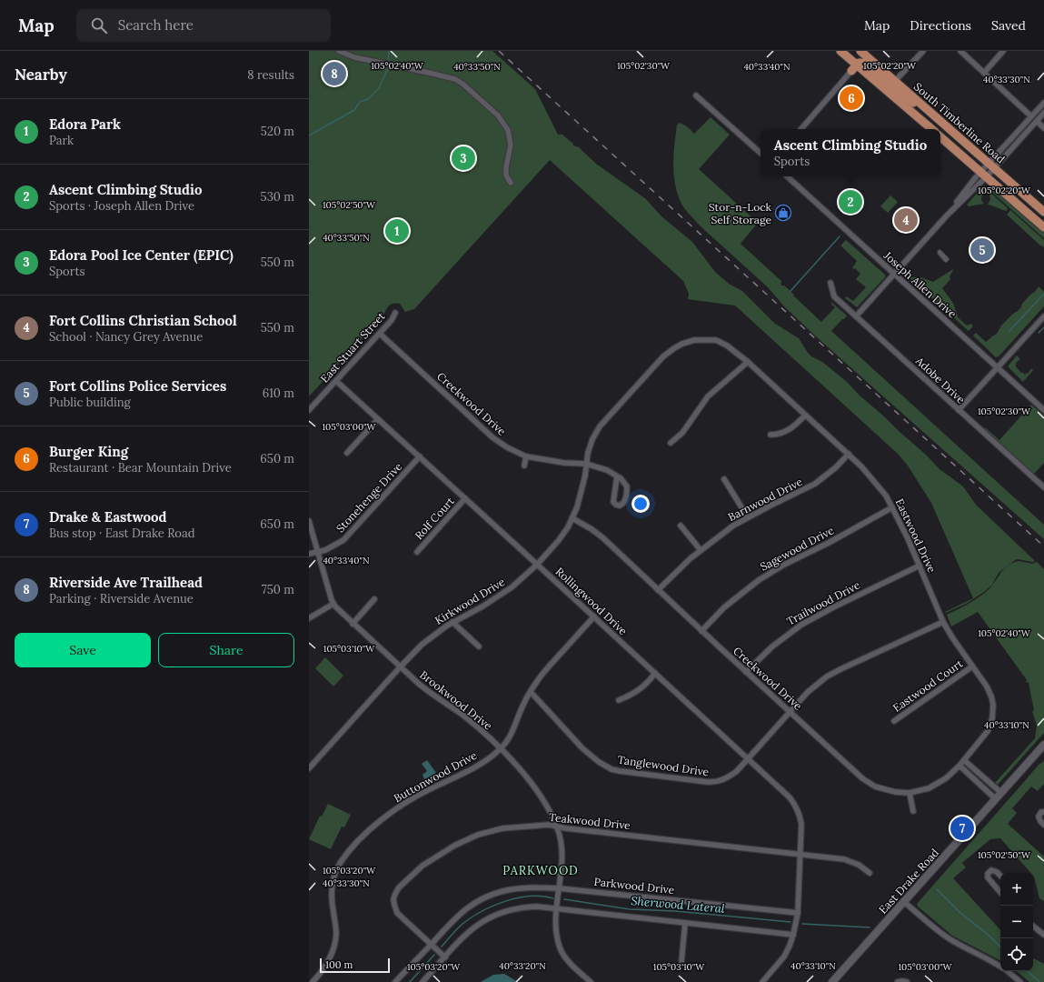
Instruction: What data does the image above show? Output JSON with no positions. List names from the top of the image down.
{
  "streets": {
    "main road": ["South Timberline Road", "East Drake Road"],
    "street": [
      "Joseph Allen Drive",
      "East Stuart Street",
      "Adobe Drive",
      "Creekwood Drive",
      "Stonehenge Drive",
      "Barnwood Drive",
      "Rolf Court",
      "Eastwood Drive",
      "Sagewood Drive",
      "Kirkwood Drive",
      "Rollingwood Drive",
      "Trailwood Drive",
      "Eastwood Court",
      "Brookwood Drive",
      "Tanglewood Drive",
      "Buttonwood Drive",
      "Teakwood Drive",
      "Parkwood Drive"
    ]
  },
  "crossings": [
    ["East Stuart Street", "Creekwood Drive"],
    ["East Stuart Street", "Rollingwood Drive"],
    ["Creekwood Drive", "Barnwood Drive"],
    ["Creekwood Drive", "Eastwood Drive"],
    ["Creekwood Drive", "Sagewood Drive"],
    ["Creekwood Drive", "Kirkwood Drive"],
    ["Creekwood Drive", "Trailwood Drive"],
    ["Creekwood Drive", "Tanglewood Drive"],
    ["Stonehenge Drive", "Rollingwood Drive"],
    ["Stonehenge Drive", "Brookwood Drive"],
    ["Barnwood Drive", "Eastwood Drive"],
    ["Rolf Court", "Rollingwood Drive"],
    ["Eastwood Drive", "Sagewood Drive"],
    ["Eastwood Drive", "Kirkwood Drive"],
    ["Eastwood Drive", "Trailwood Drive"],
    ["Eastwood Drive", "Eastwood Court"],
    ["Eastwood Drive", "Tanglewood Drive"],
    ["Kirkwood Drive", "Rollingwood Drive"],
    ["Kirkwood Drive", "Brookwood Drive"],
    ["Rollingwood Drive", "Tanglewood Drive"],
    ["Rollingwood Drive", "Buttonwood Drive"],
    ["Rollingwood Drive", "Teakwood Drive"],
    ["Rollingwood Drive", "Parkwood Drive"],
    ["Brookwood Drive", "Buttonwood Drive"],
    ["Brookwood Drive", "Teakwood Drive"],
    ["Brookwood Drive", "Parkwood Drive"],
    ["Tanglewood Drive", "Buttonwood Drive"],
    ["Teakwood Drive", "Parkwood Drive"]
  ],
  "districts": ["PARKWOOD"],
  "water": ["Sherwood Lateral"],
  "places": {
    "shop": ["Stor-n-Lock Self Storage"]
  },
  "scale_bar": "100 m",
  "page": {
    "header": "Map",
    "search": "Search here",
    "nav": ["Map", "Directions", "Saved"],
    "heading": ["Nearby", "8 results"],
    "pins": [
      "8",
      "6",
      "3",
      "2",
      "4",
      "1",
      "5",
      "7"
    ],
    "list": [
      {
        "mark": "1",
        "name": "Edora Park",
        "note": "Park",
        "value": "520 m"
      },
      {
        "mark": "2",
        "name": "Ascent Climbing Studio",
        "note": "Sports · Joseph Allen Drive",
        "value": "530 m"
      },
      {
        "mark": "3",
        "name": "Edora Pool Ice Center (EPIC)",
        "note": "Sports",
        "value": "550 m"
      },
      {
        "mark": "4",
        "name": "Fort Collins Christian School",
        "note": "School · Nancy Grey Avenue",
        "value": "550 m"
      },
      {
        "mark": "5",
        "name": "Fort Collins Police Services",
        "note": "Public building",
        "value": "610 m"
      },
      {
        "mark": "6",
        "name": "Burger King",
        "note": "Restaurant · Bear Mountain Drive",
        "value": "650 m"
      },
      {
        "mark": "7",
        "name": "Drake & Eastwood",
        "note": "Bus stop · East Drake Road",
        "value": "650 m"
      },
      {
        "mark": "8",
        "name": "Riverside Ave Trailhead",
        "note": "Parking · Riverside Avenue",
        "value": "750 m"
      }
    ],
    "popup": ["Ascent Climbing Studio", "Sports"],
    "buttons": ["Save", "Share"],
    "map_buttons": ["+", "−"],
    "scale": "100 m"
  },
  "coordinates": [
    "105°02'40\"W",
    "105°02'30\"W",
    "105°02'20\"W",
    "40°33'50\"N",
    "40°33'40\"N",
    "40°33'30\"N",
    "105°02'50\"W",
    "105°03'00\"W",
    "105°03'10\"W",
    "40°33'10\"N",
    "105°03'20\"W",
    "40°33'20\"N"
  ]
}
